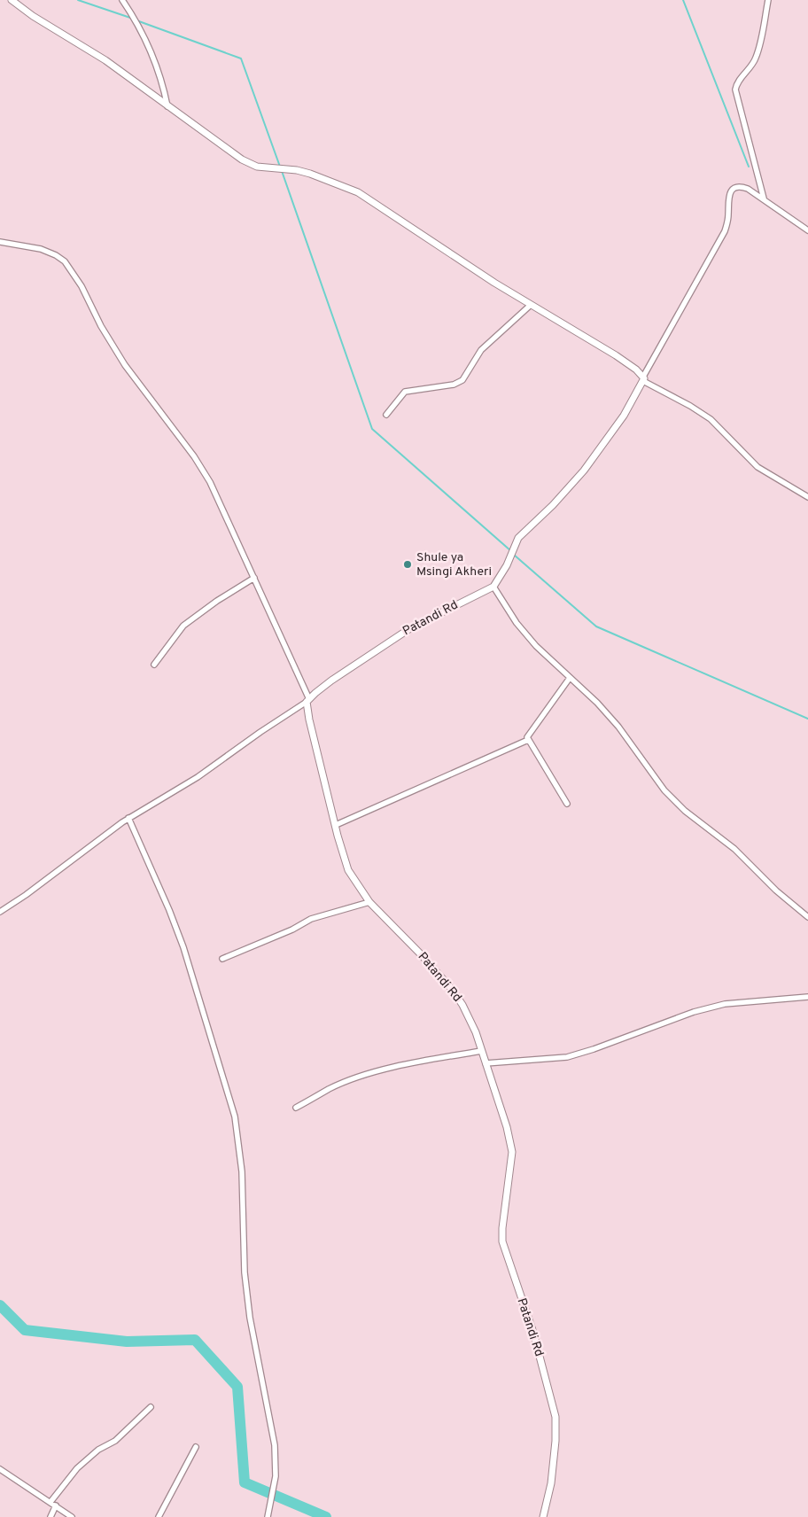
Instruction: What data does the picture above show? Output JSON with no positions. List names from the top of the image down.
{
  "streets": {
    "street": ["Patandi Rd"]
  },
  "places": ["Shule ya Msingi Akheri"]
}
